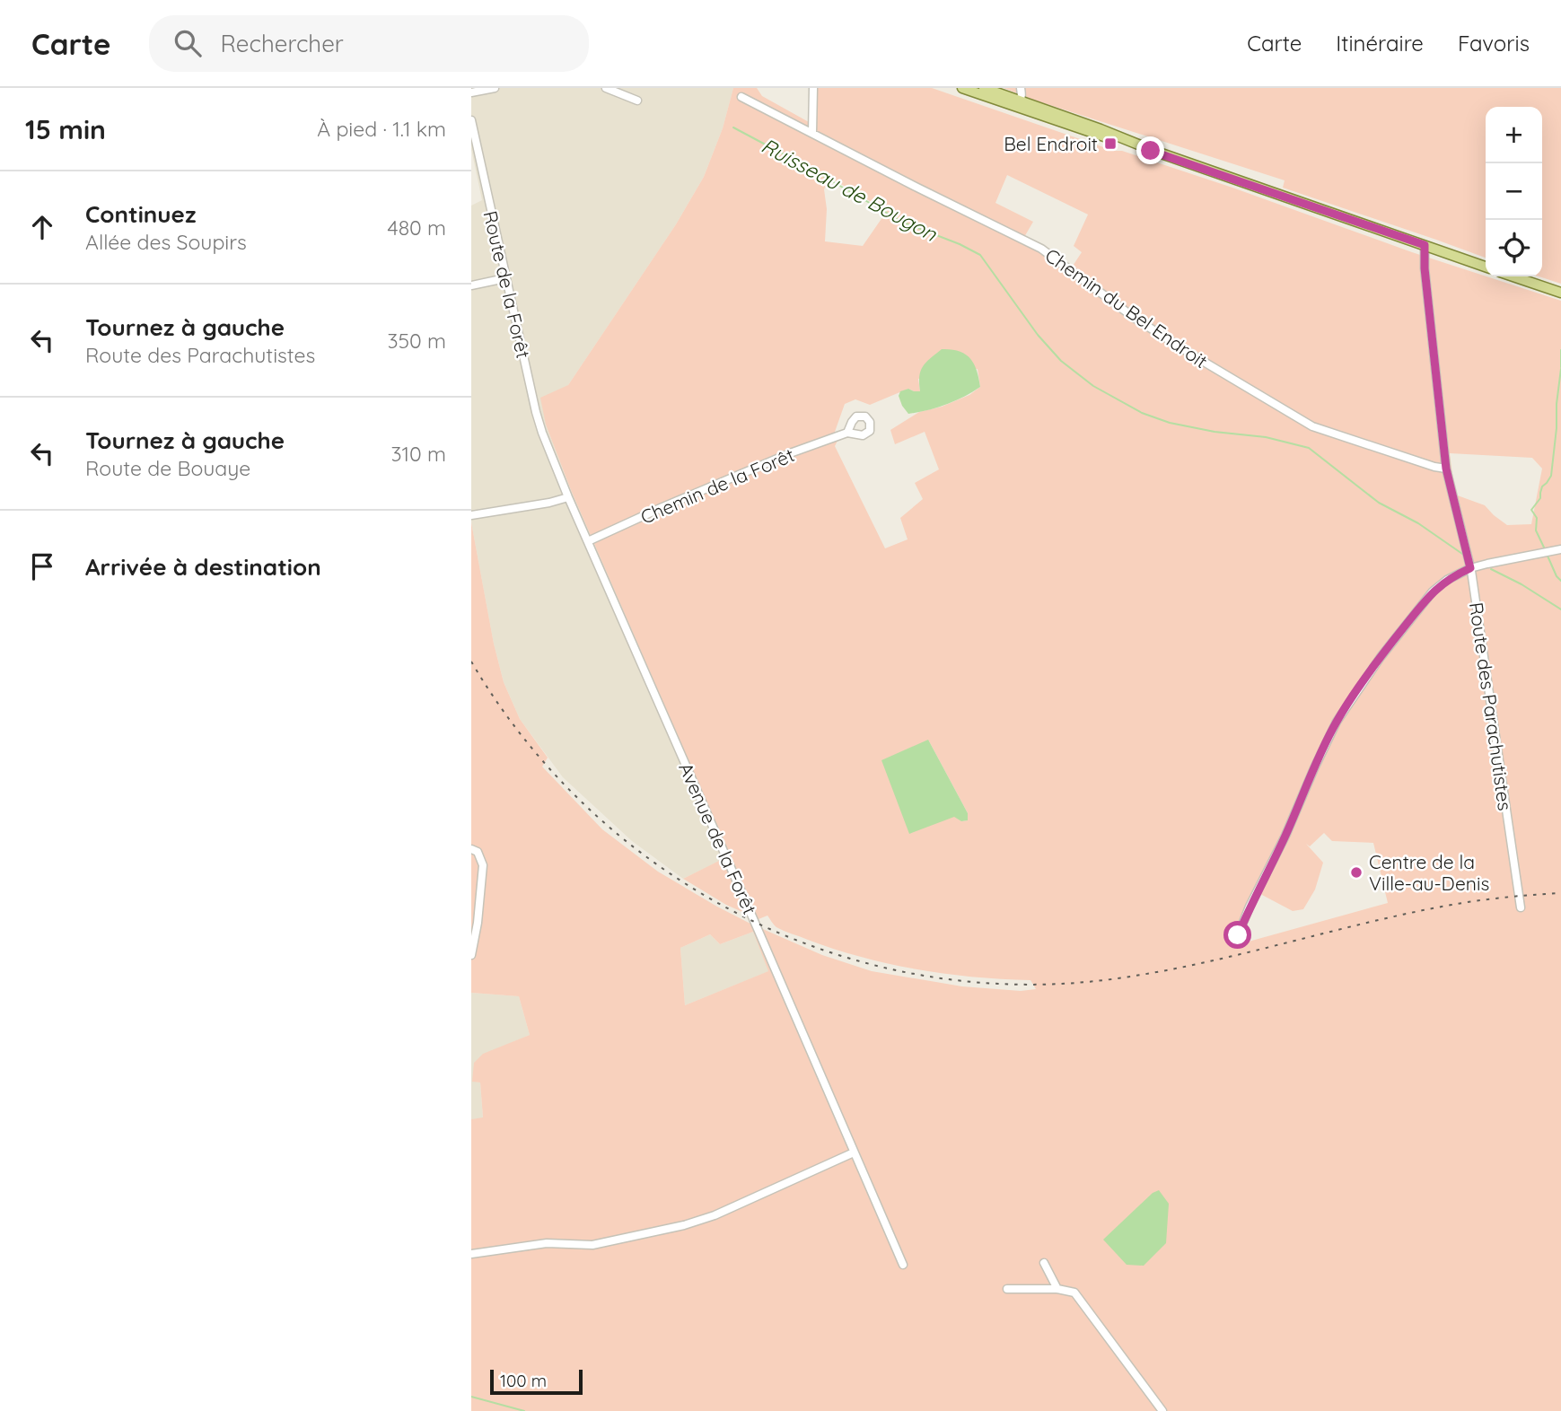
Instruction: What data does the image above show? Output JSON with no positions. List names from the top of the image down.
{
  "streets": {
    "street": [
      "Route de la Forêt",
      "Chemin du Bel Endroit",
      "Chemin de la Forêt",
      "Route des Parachutistes",
      "Avenue de la Forêt"
    ]
  },
  "crossings": [
    ["Route de la Forêt", "Avenue de la Forêt"],
    ["Chemin du Bel Endroit", "Route des Parachutistes"],
    ["Chemin de la Forêt", "Avenue de la Forêt"]
  ],
  "water": ["Ruisseau de Bougon"],
  "places": {
    "transit": ["Bel Endroit"],
    "other": ["Centre de la Ville-au-Denis"]
  },
  "scale_bar": "100 m",
  "page": {
    "header": "Carte",
    "search": "Rechercher",
    "nav": ["Carte", "Itinéraire", "Favoris"],
    "heading": ["15 min", "À pied · 1.1 km"],
    "map_buttons": ["+", "−"],
    "list": [
      ["Continuez", "Allée des Soupirs", "480 m"],
      ["Tournez à gauche", "Route des Parachutistes", "350 m"],
      ["Tournez à gauche", "Route de Bouaye", "310 m"],
      "Arrivée à destination"
    ],
    "scale": "100 m"
  }
}
